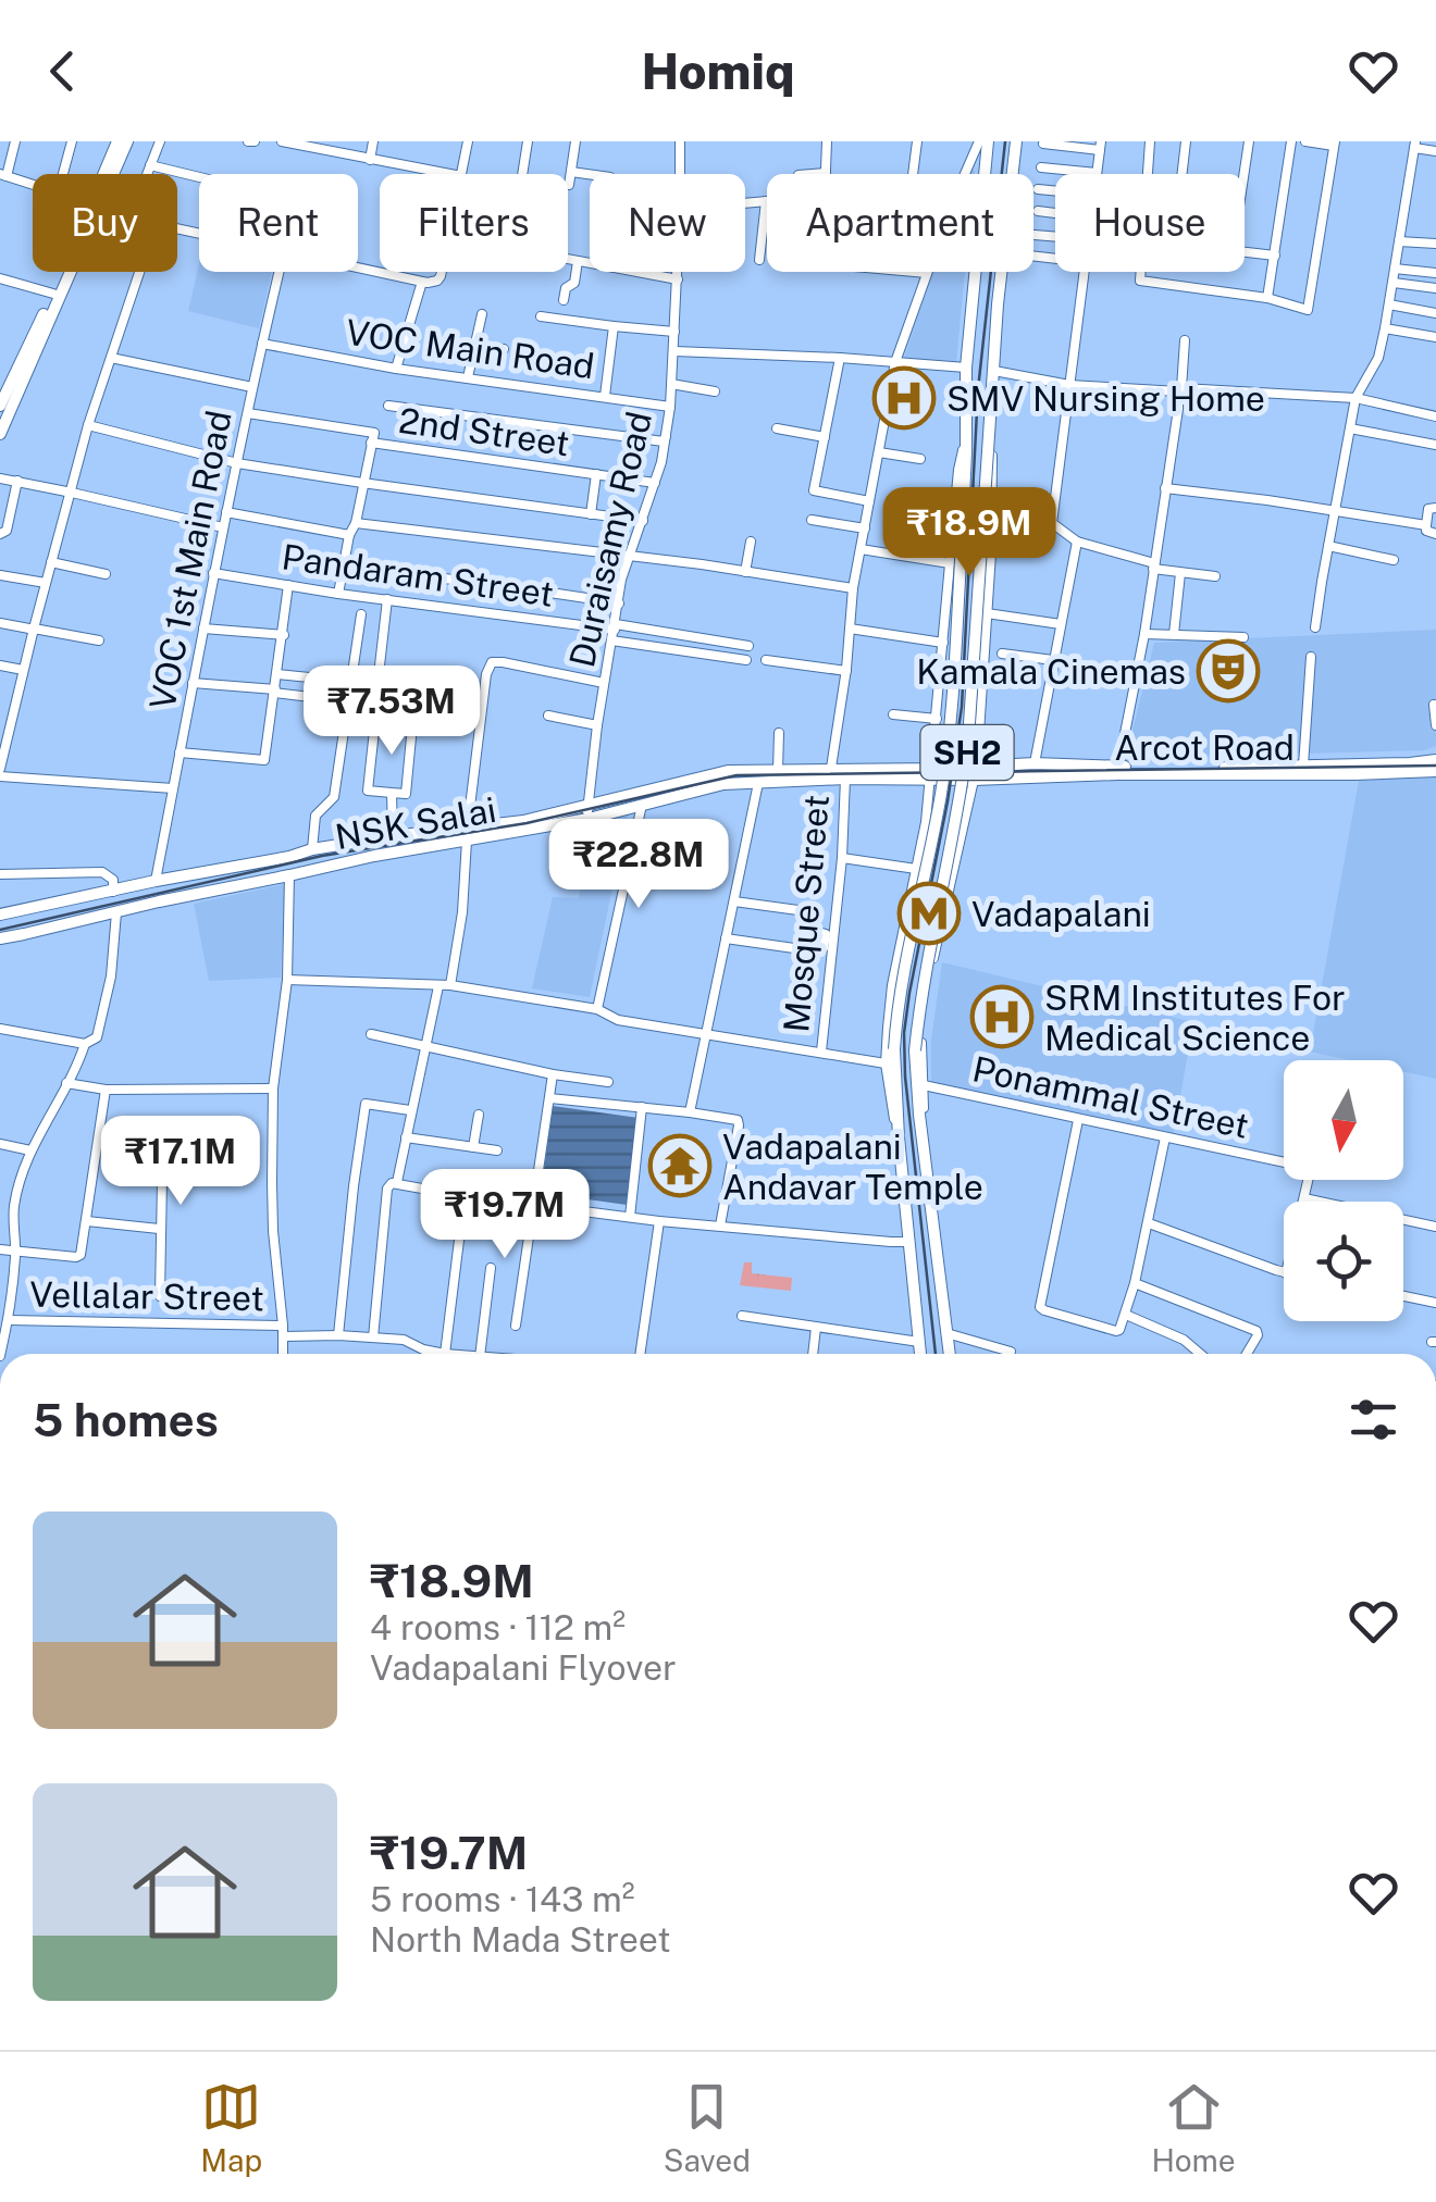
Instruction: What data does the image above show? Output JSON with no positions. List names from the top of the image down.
{
  "streets": {
    "main road": ["Arcot Road", "SH2", "NSK Salai"],
    "street": [
      "VOC Main Road",
      "2nd Street",
      "Duraisamy Road",
      "VOC 1st Main Road",
      "Pandaram Street",
      "Mosque Street",
      "Ponammal Street",
      "Vellalar Street"
    ]
  },
  "crossings": [
    ["VOC Main Road", "Duraisamy Road"],
    ["VOC Main Road", "VOC 1st Main Road"],
    ["2nd Street", "Duraisamy Road"],
    ["2nd Street", "VOC 1st Main Road"],
    ["Duraisamy Road", "Pandaram Street"],
    ["Duraisamy Road", "NSK Salai"],
    ["VOC 1st Main Road", "Pandaram Street"],
    ["Arcot Road", "NSK Salai"],
    ["NSK Salai", "Mosque Street"]
  ],
  "places": {
    "hospital": ["SMV Nursing Home", "SRM Institutes For Medical Science"],
    "theatre": ["Kamala Cinemas"],
    "metro station": ["Vadapalani"],
    "temple": ["Vadapalani Andavar Temple"]
  },
  "north": "bottom",
  "page": {
    "header": "Homiq",
    "chip": [
      "Buy",
      "Rent",
      "Filters",
      "New",
      "Apartment",
      "House"
    ],
    "price": [
      "₹18.9M",
      "₹7.53M",
      "₹22.8M",
      "₹17.1M",
      "₹19.7M"
    ],
    "heading": "5 homes",
    "list": [
      {
        "name": "₹18.9M",
        "note": "4 rooms · 112 m² · Vadapalani Flyover"
      },
      {
        "name": "₹19.7M",
        "note": "5 rooms · 143 m² · North Mada Street"
      }
    ],
    "tabs": ["Map", "Saved", "Home"]
  }
}
